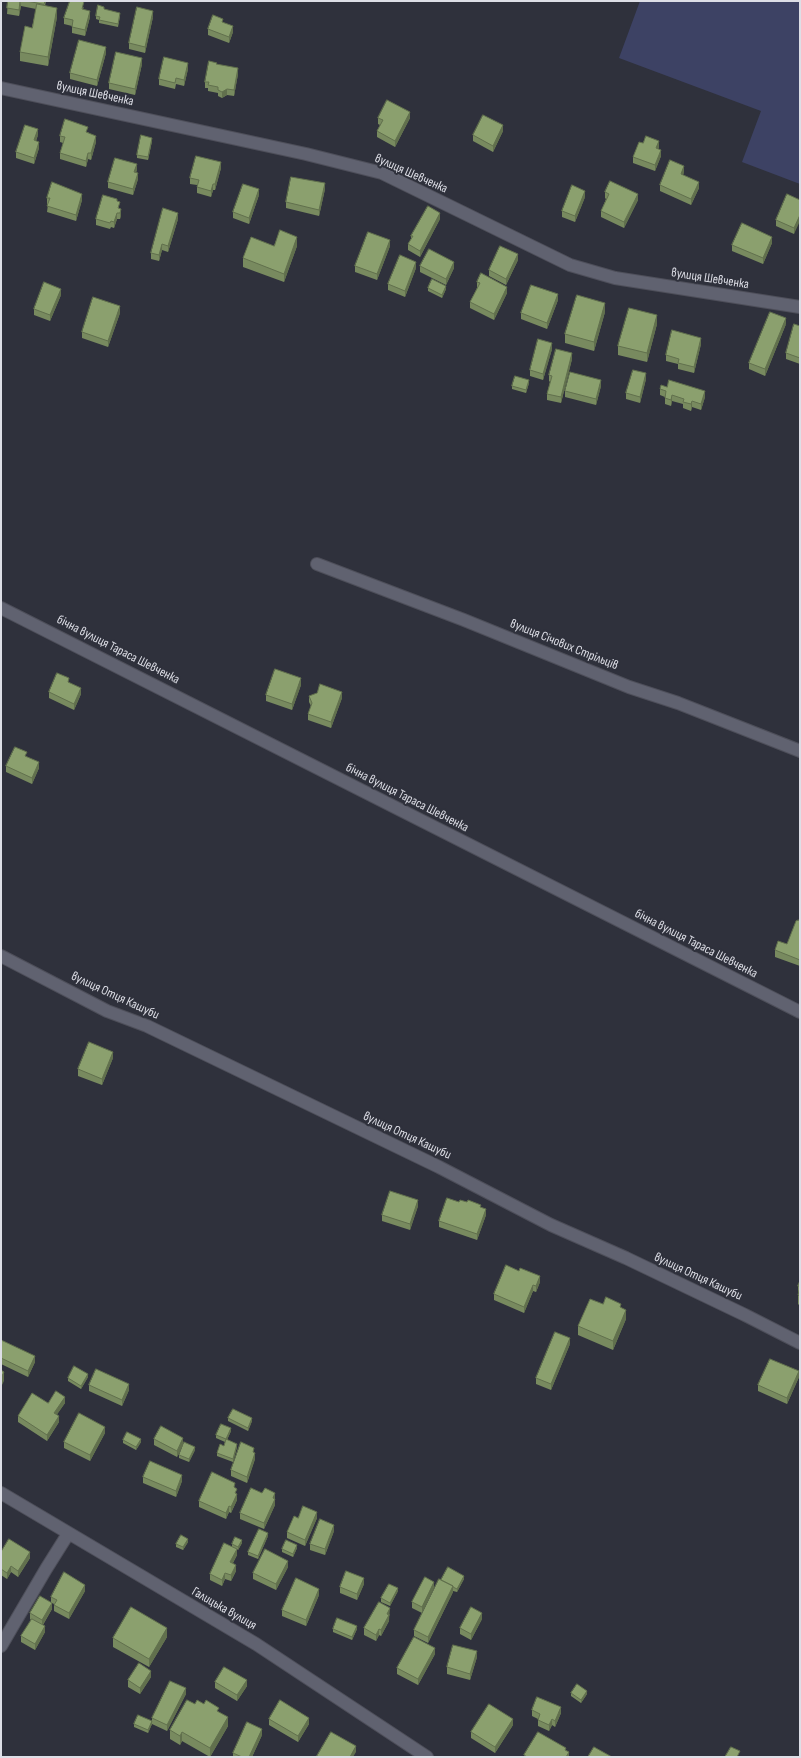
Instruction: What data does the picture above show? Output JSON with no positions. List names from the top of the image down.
{
  "streets": {
    "street": [
      "вулиця Шевченка",
      "вулиця Січових Стрільців",
      "бічна вулиця Тараса Шевченка",
      "вулиця Отця Кашуби",
      "Галицька вулиця"
    ]
  }
}
